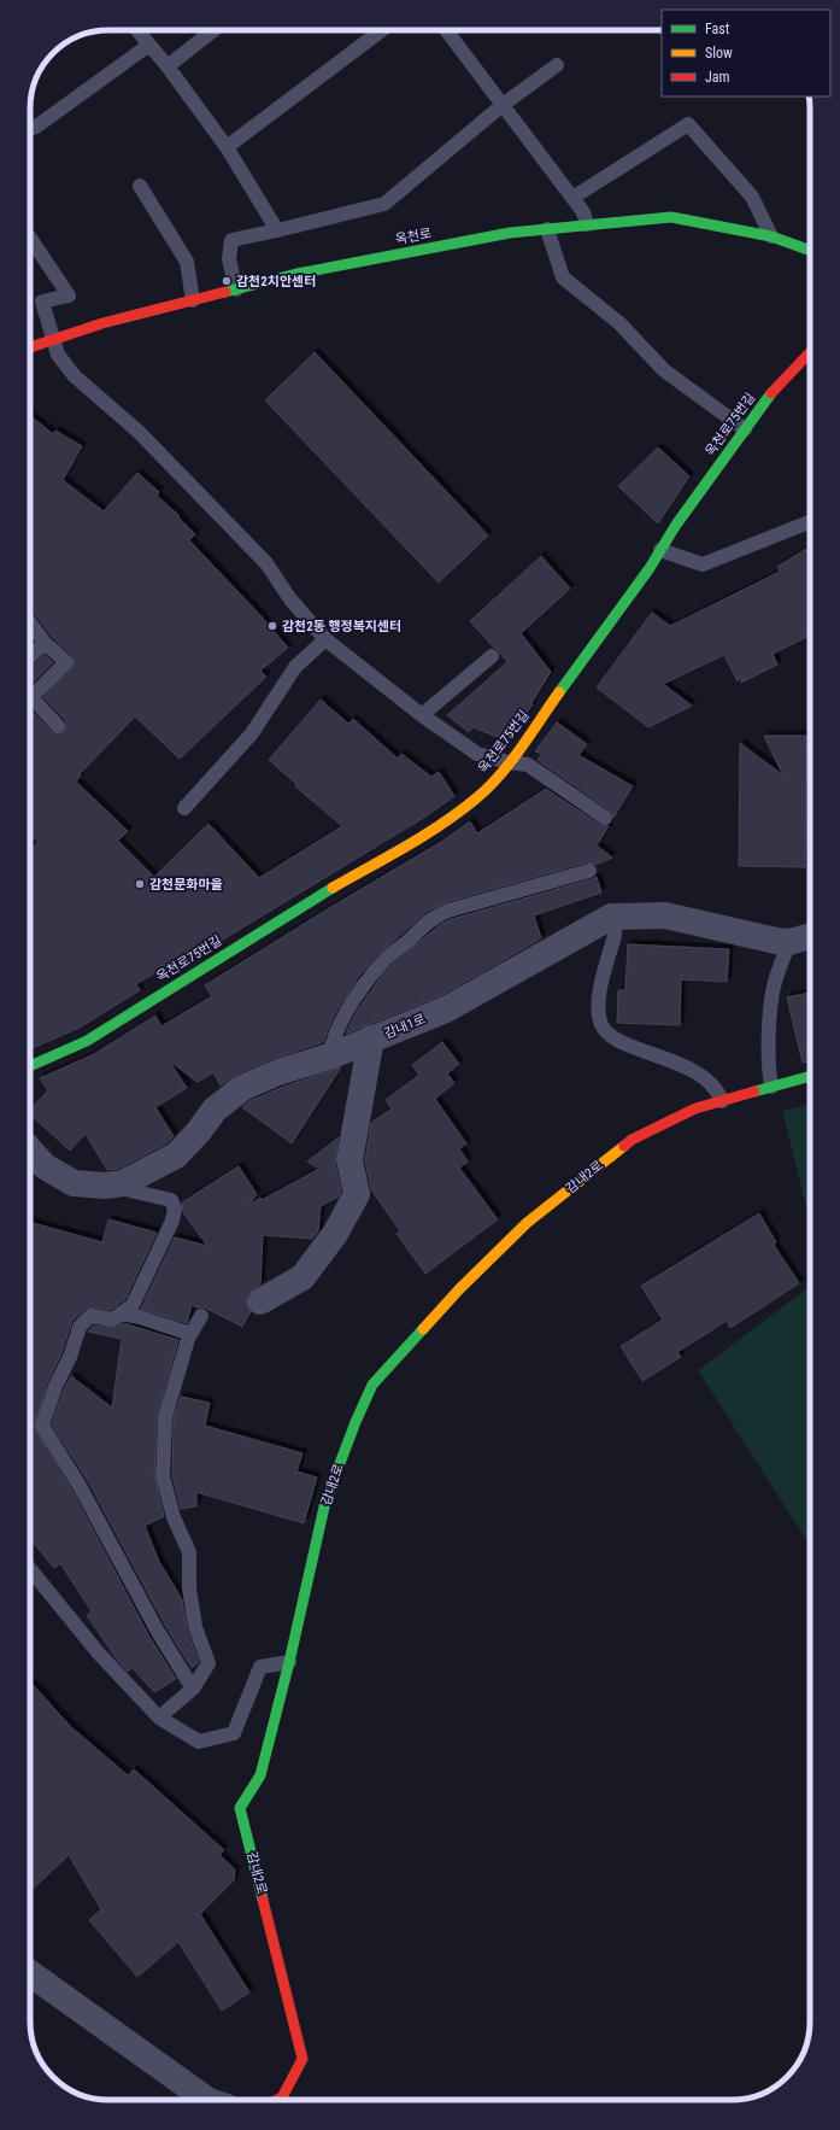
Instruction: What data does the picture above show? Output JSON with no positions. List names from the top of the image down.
{
  "streets": {
    "street": [
      "옥천로",
      "옥천로75번길",
      "감내1로",
      "감내2로"
    ]
  },
  "places": ["감천2치안센터", "감천2동 행정복지센터", "감천문화마을"],
  "legend": ["Fast", "Slow", "Jam"]
}
